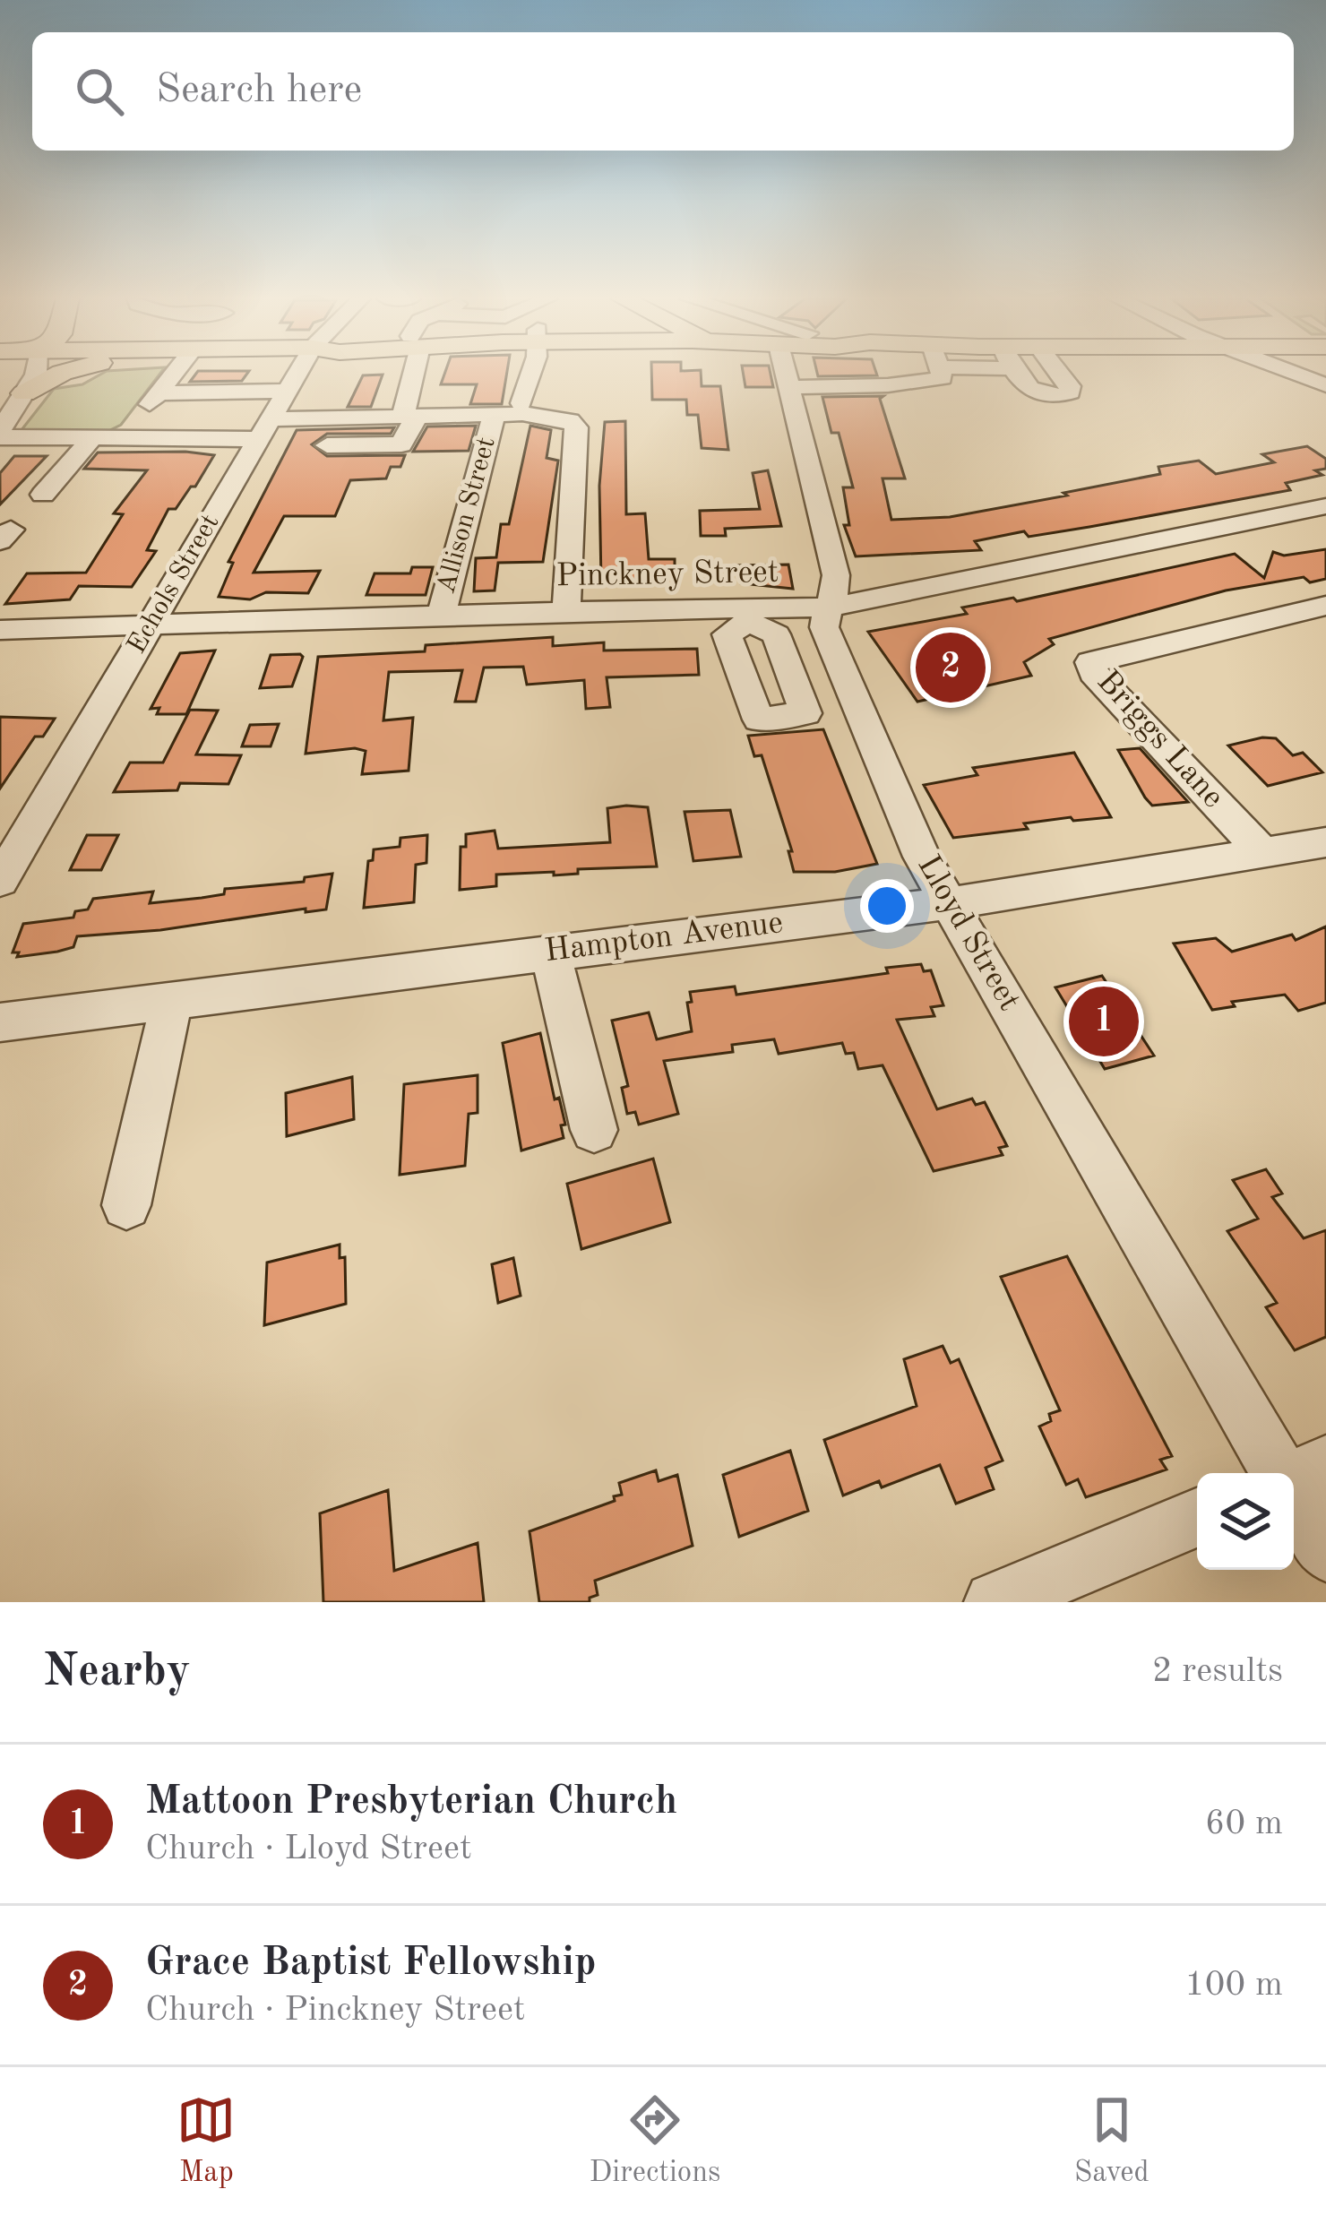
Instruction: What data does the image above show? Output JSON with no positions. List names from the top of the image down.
{
  "streets": {
    "street": [
      "Allison Street",
      "Pinckney Street",
      "Echols Street",
      "Briggs Lane",
      "Lloyd Street",
      "Hampton Avenue"
    ]
  },
  "crossings": [
    ["Allison Street", "Pinckney Street"],
    ["Pinckney Street", "Echols Street"],
    ["Pinckney Street", "Lloyd Street"],
    ["Briggs Lane", "Hampton Avenue"],
    ["Lloyd Street", "Hampton Avenue"]
  ],
  "page": {
    "search": "Search here",
    "pins": ["2", "1"],
    "heading": ["Nearby", "2 results"],
    "list": [
      {
        "mark": "1",
        "name": "Mattoon Presbyterian Church",
        "note": "Church · Lloyd Street",
        "value": "60 m"
      },
      {
        "mark": "2",
        "name": "Grace Baptist Fellowship",
        "note": "Church · Pinckney Street",
        "value": "100 m"
      }
    ],
    "nav": ["Map", "Directions", "Saved"]
  }
}
